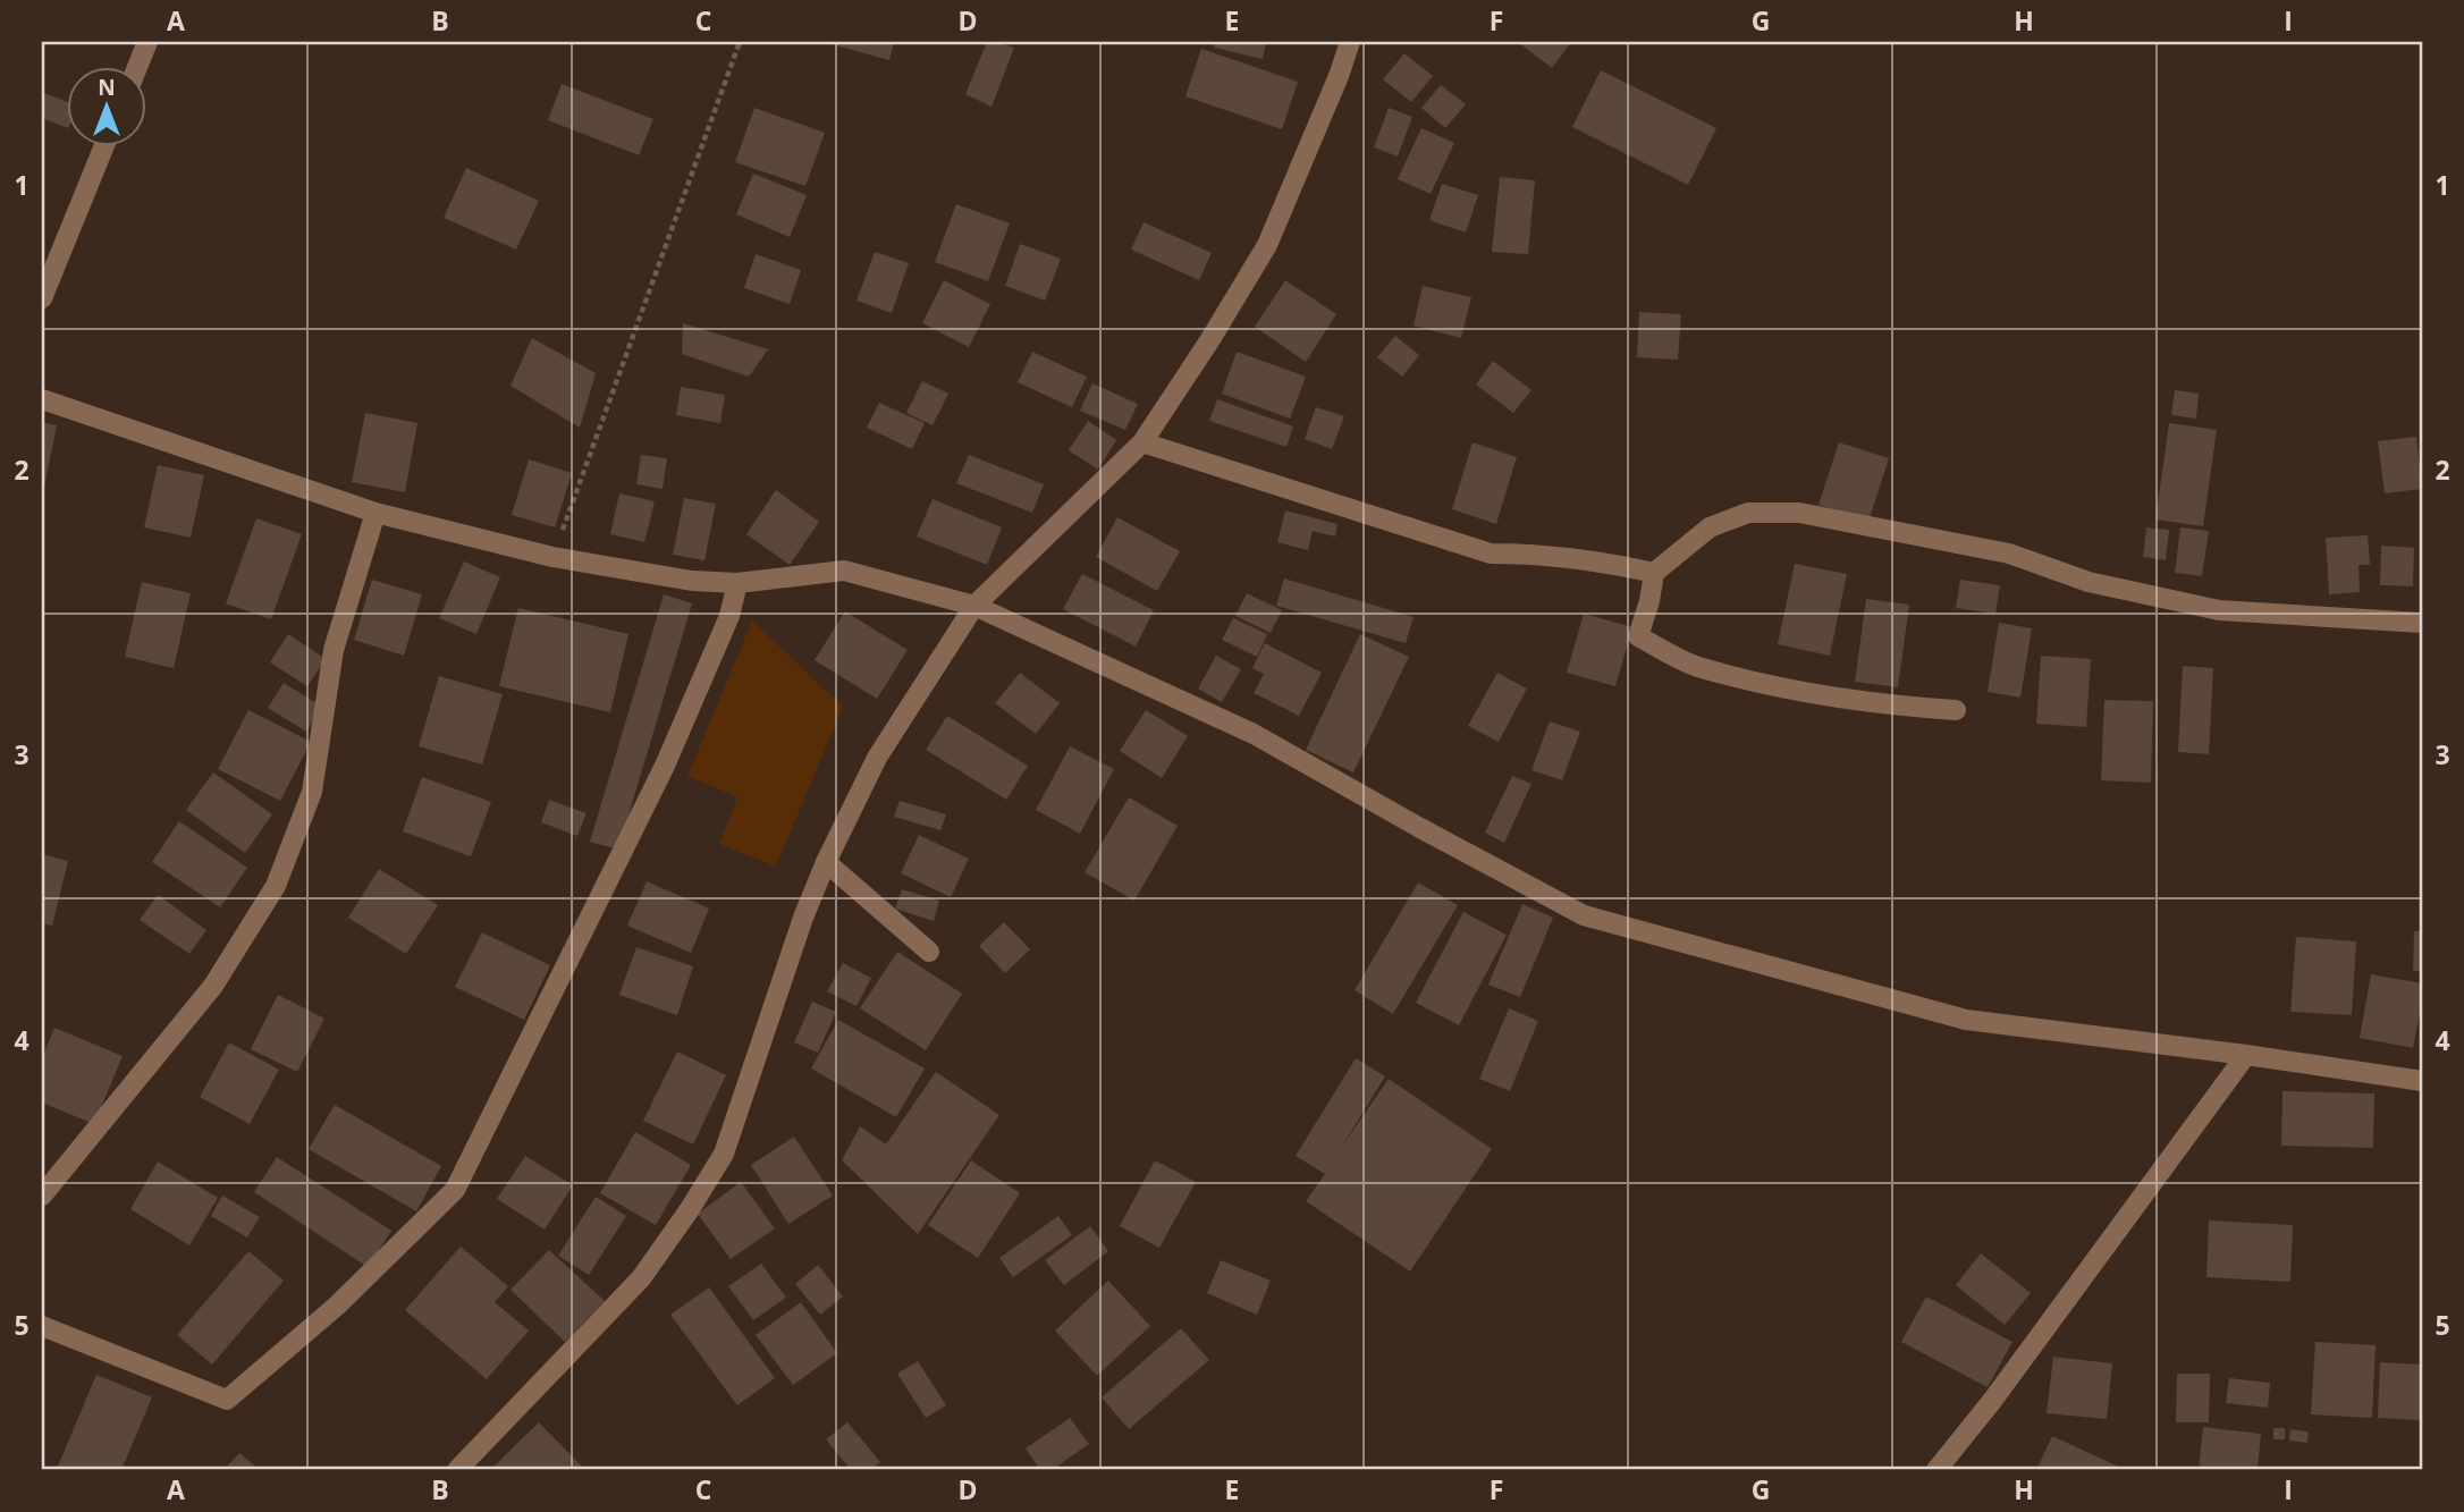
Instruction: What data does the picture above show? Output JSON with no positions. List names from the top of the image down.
{
  "north": "top",
  "grid": {
    "columns": [
      "A",
      "B",
      "C",
      "D",
      "E",
      "F",
      "G",
      "H",
      "I"
    ],
    "rows": [
      "1",
      "2",
      "3",
      "4",
      "5"
    ]
  }
}
